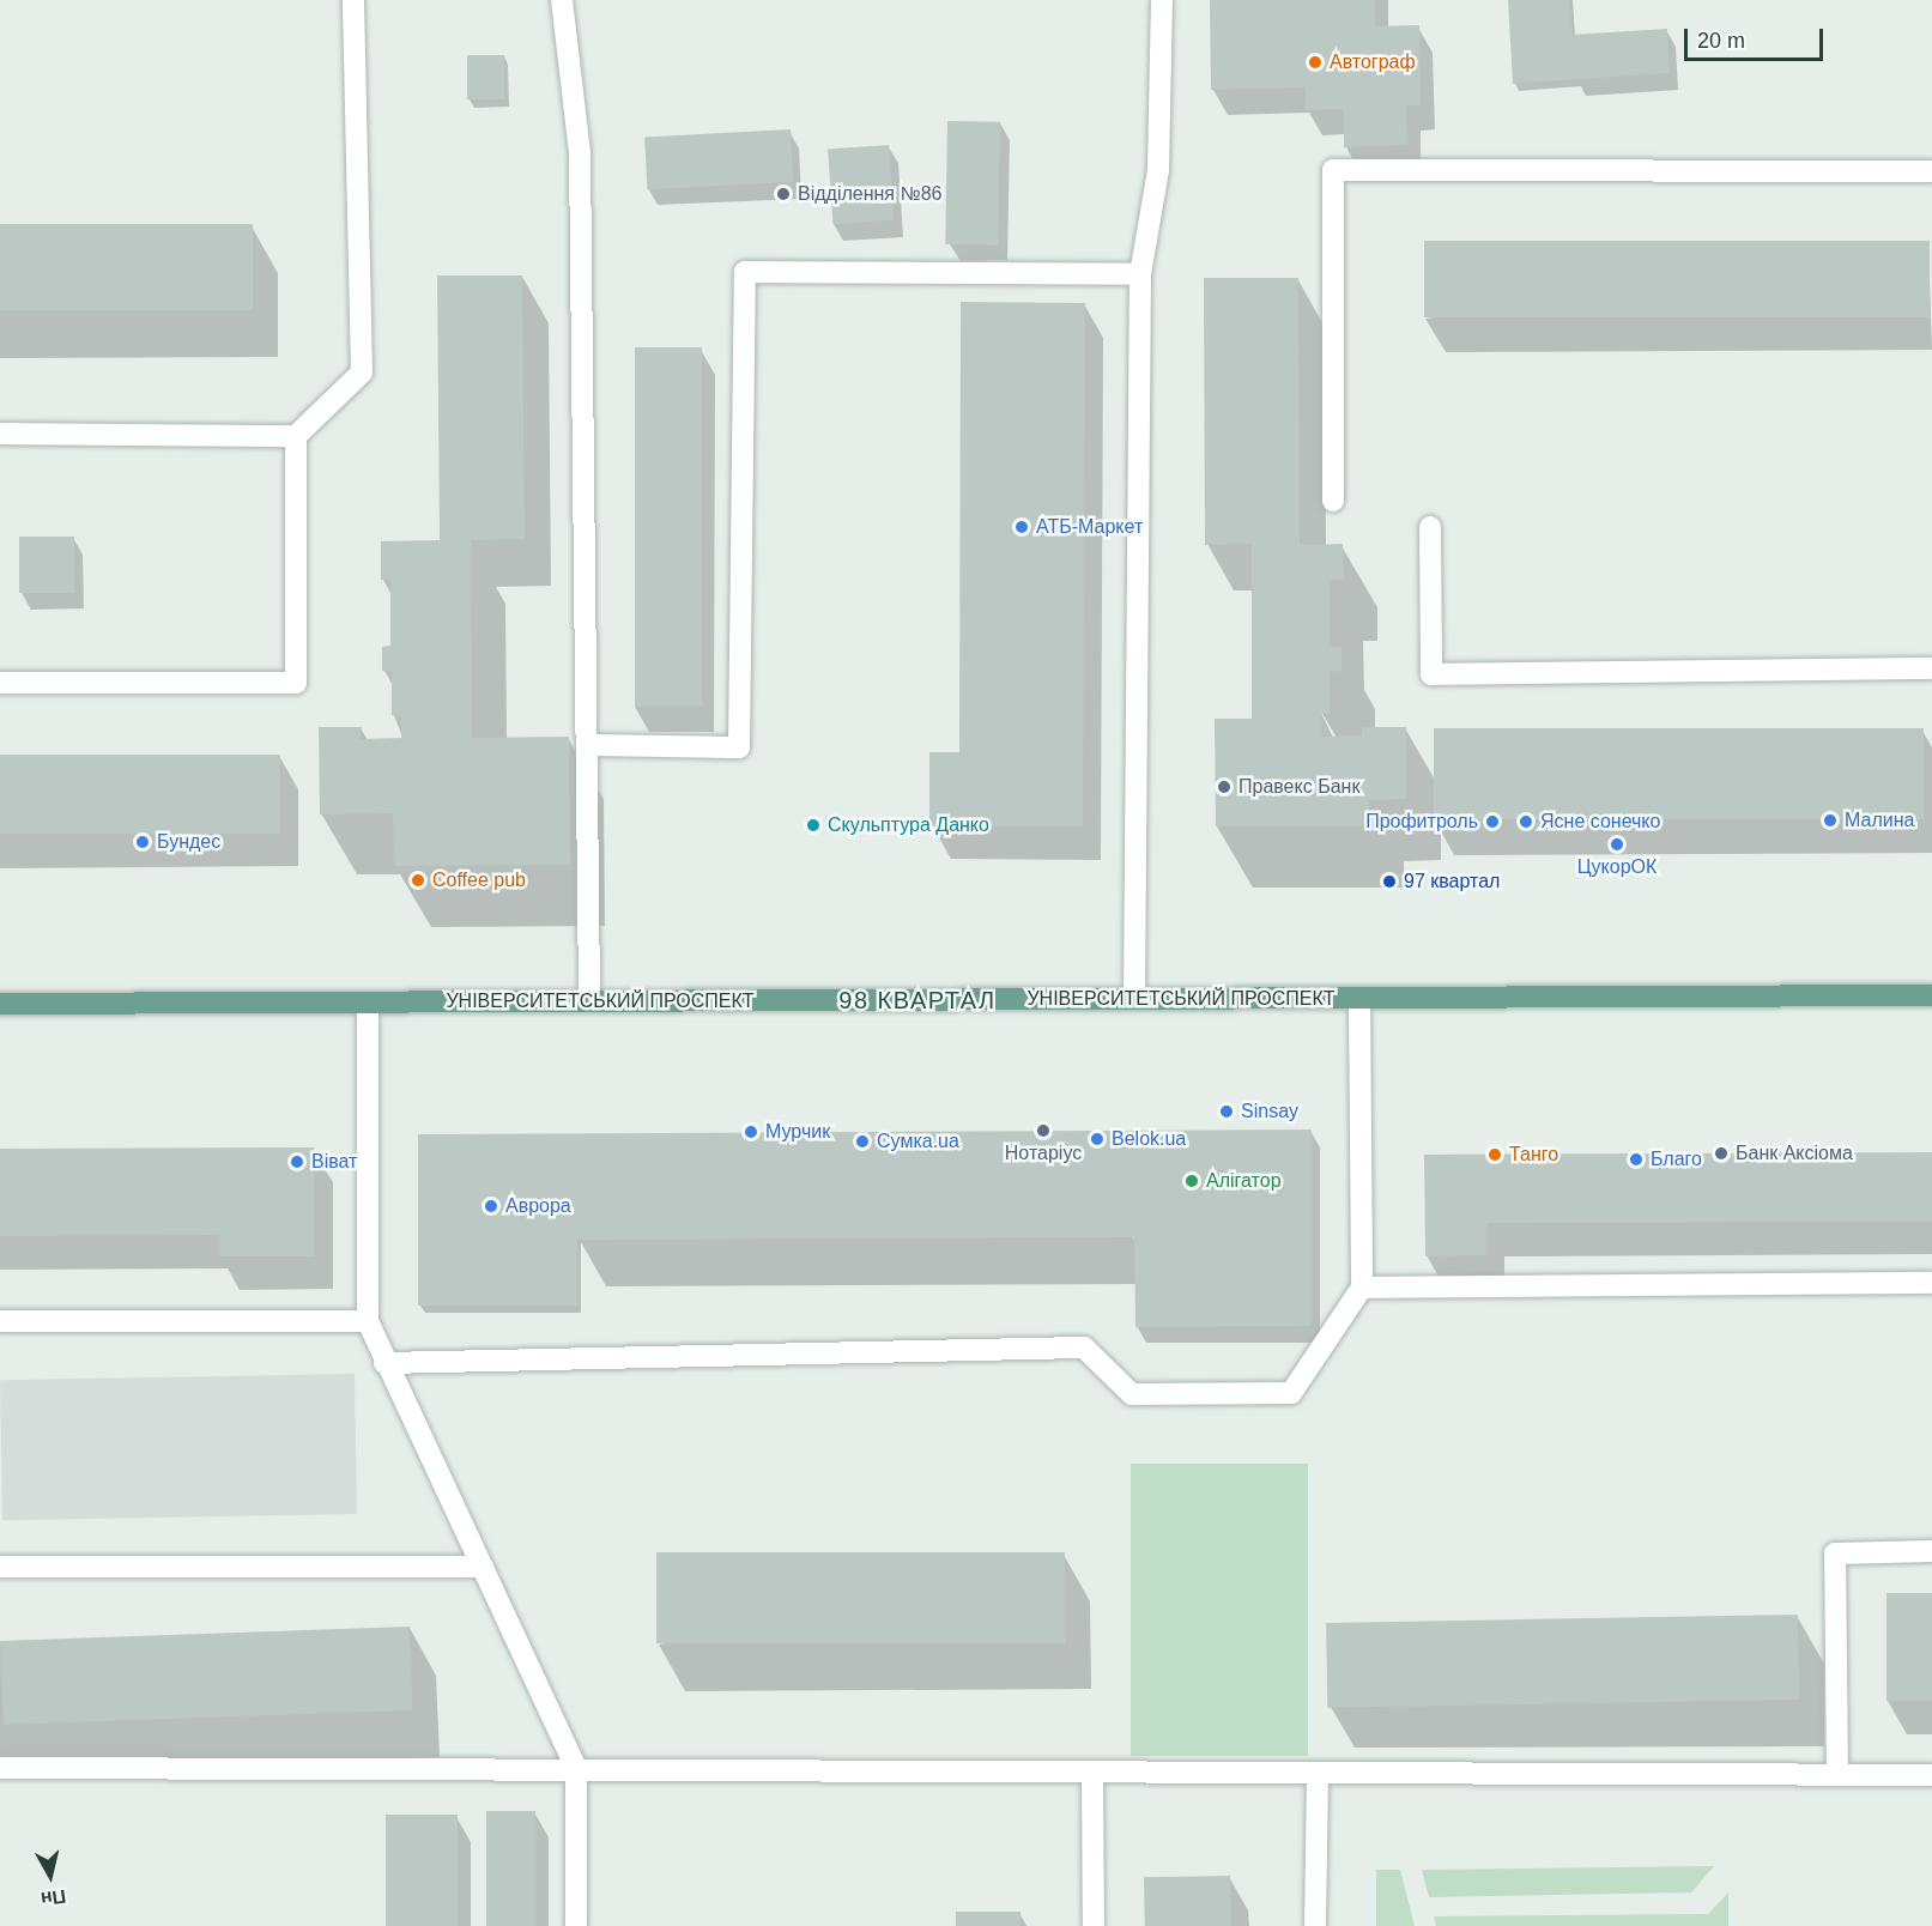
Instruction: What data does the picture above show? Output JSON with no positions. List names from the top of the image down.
{
  "streets": {
    "main road": ["УНІВЕРСИТЕТСЬКИЙ ПРОСПЕКТ"]
  },
  "districts": ["98 КВАРТАЛ"],
  "places": [
    "Автограф",
    "Відділення №86",
    "АТБ-Маркет",
    "Правекс Банк",
    "Малина",
    "Профитроль",
    "Ясне сонечко",
    "Скульптура Данко",
    "Бундес",
    "ЦукорОК",
    "Coffee pub",
    "97 квартал",
    "Sinsay",
    "Нотаріус",
    "Мурчик",
    "Belok.ua",
    "Сумка.ua",
    "Банк Аксіома",
    "Танго",
    "Благо",
    "Віват",
    "Алігатор",
    "Аврора"
  ],
  "scale_bar": "20 m",
  "north": "bottom"
}
